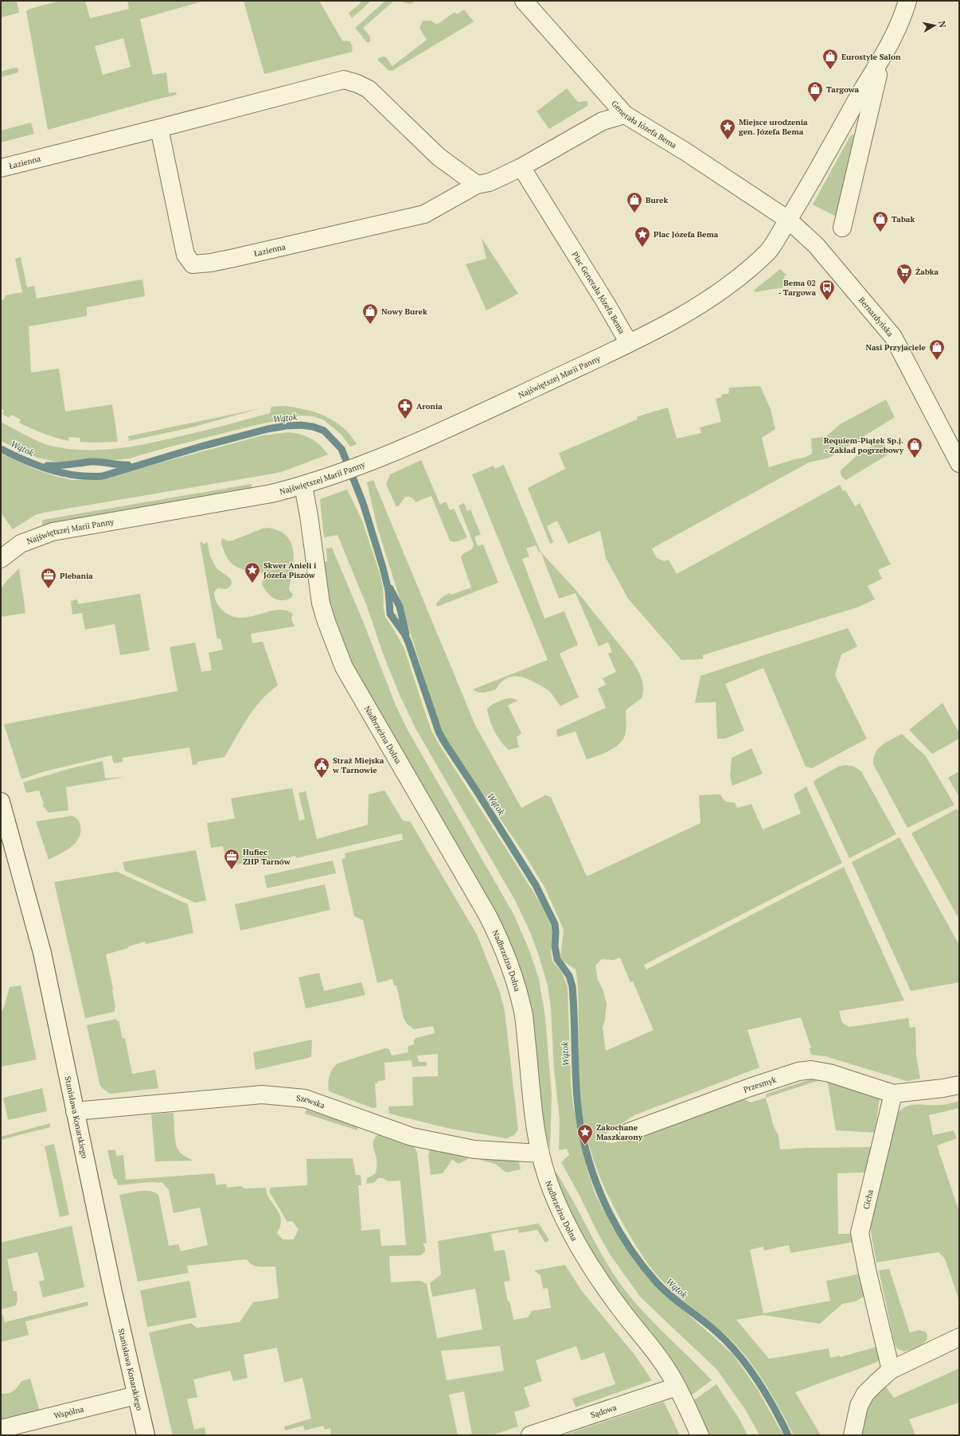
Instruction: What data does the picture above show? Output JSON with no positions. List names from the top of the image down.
{
  "streets": {
    "street": [
      "Generała Józefa Bema",
      "Łazienna",
      "Plac Generała Józefa Bema",
      "Bernardyńska",
      "Najświętszej Marii Panny",
      "Nadbrzeżna Dolna",
      "Przesmyk",
      "Szewska",
      "Stanisława Konarskiego",
      "Cicha",
      "Sądowa",
      "Wspólna"
    ]
  },
  "crossings": [
    ["Generała Józefa Bema", "Plac Generała Józefa Bema"],
    ["Generała Józefa Bema", "Bernardyńska"],
    ["Łazienna", "Plac Generała Józefa Bema"],
    ["Plac Generała Józefa Bema", "Bernardyńska"],
    ["Plac Generała Józefa Bema", "Najświętszej Marii Panny"],
    ["Najświętszej Marii Panny", "Nadbrzeżna Dolna"],
    ["Nadbrzeżna Dolna", "Szewska"],
    ["Nadbrzeżna Dolna", "Sądowa"],
    ["Przesmyk", "Cicha"],
    ["Szewska", "Stanisława Konarskiego"],
    ["Stanisława Konarskiego", "Wspólna"]
  ],
  "water": ["Wątok"],
  "places": {
    "shop": [
      "Eurostyle Salon",
      "Targowa",
      "Burek",
      "Tabak",
      "Nowy Burek",
      "Nasi Przyjaciele",
      "Requiem-Piątek Sp.j. - Zakład pogrzebowy"
    ],
    "place": [
      "Miejsce urodzenia gen. Józefa Bema",
      "Plac Józefa Bema",
      "Skwer Anieli i Józefa Piszów",
      "Zakochane Maszkarony"
    ],
    "supermarket": ["Żabka"],
    "bus stop": ["Bema 02 - Targowa"],
    "pharmacy": ["Aronia"],
    "office": ["Plebania", "Hufiec ZHP Tarnów"],
    "public building": ["Straż Miejska w Tarnowie"]
  },
  "north": "right"
}
